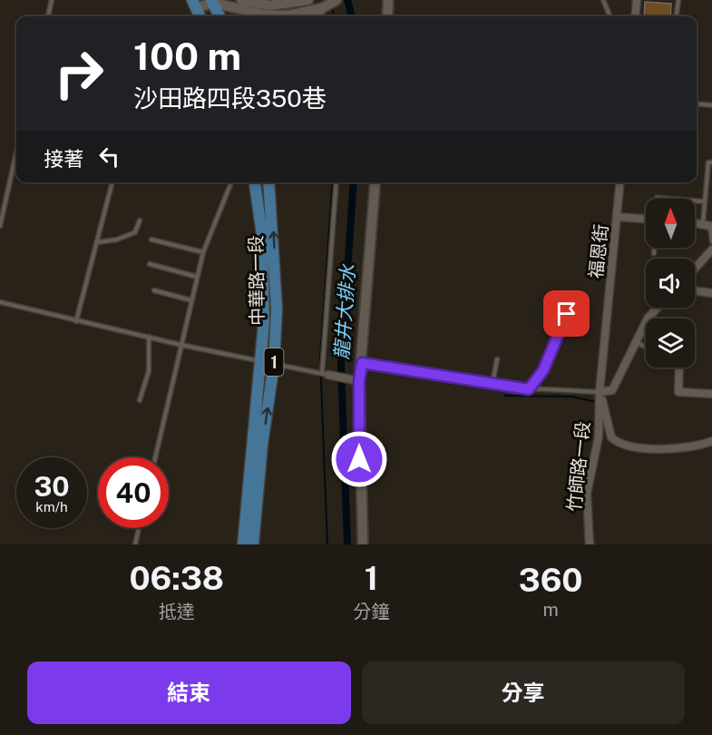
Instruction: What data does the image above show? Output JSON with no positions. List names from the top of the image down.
{
  "streets": {
    "main road": ["中華路一段", "1"],
    "street": ["福恩街", "竹師路一段"]
  },
  "crossings": [
    ["福恩街", "竹師路一段"]
  ],
  "water": ["龍井大排水"],
  "north": "top",
  "page": {
    "turn": ["100 m", "沙田路四段350巷"],
    "then": "接著",
    "speed": "30 km/h",
    "limit": "40",
    "eta": [
      "06:38",
      "抵達",
      "1",
      "分鐘",
      "360",
      "m"
    ],
    "buttons": ["結束", "分享"]
  }
}
